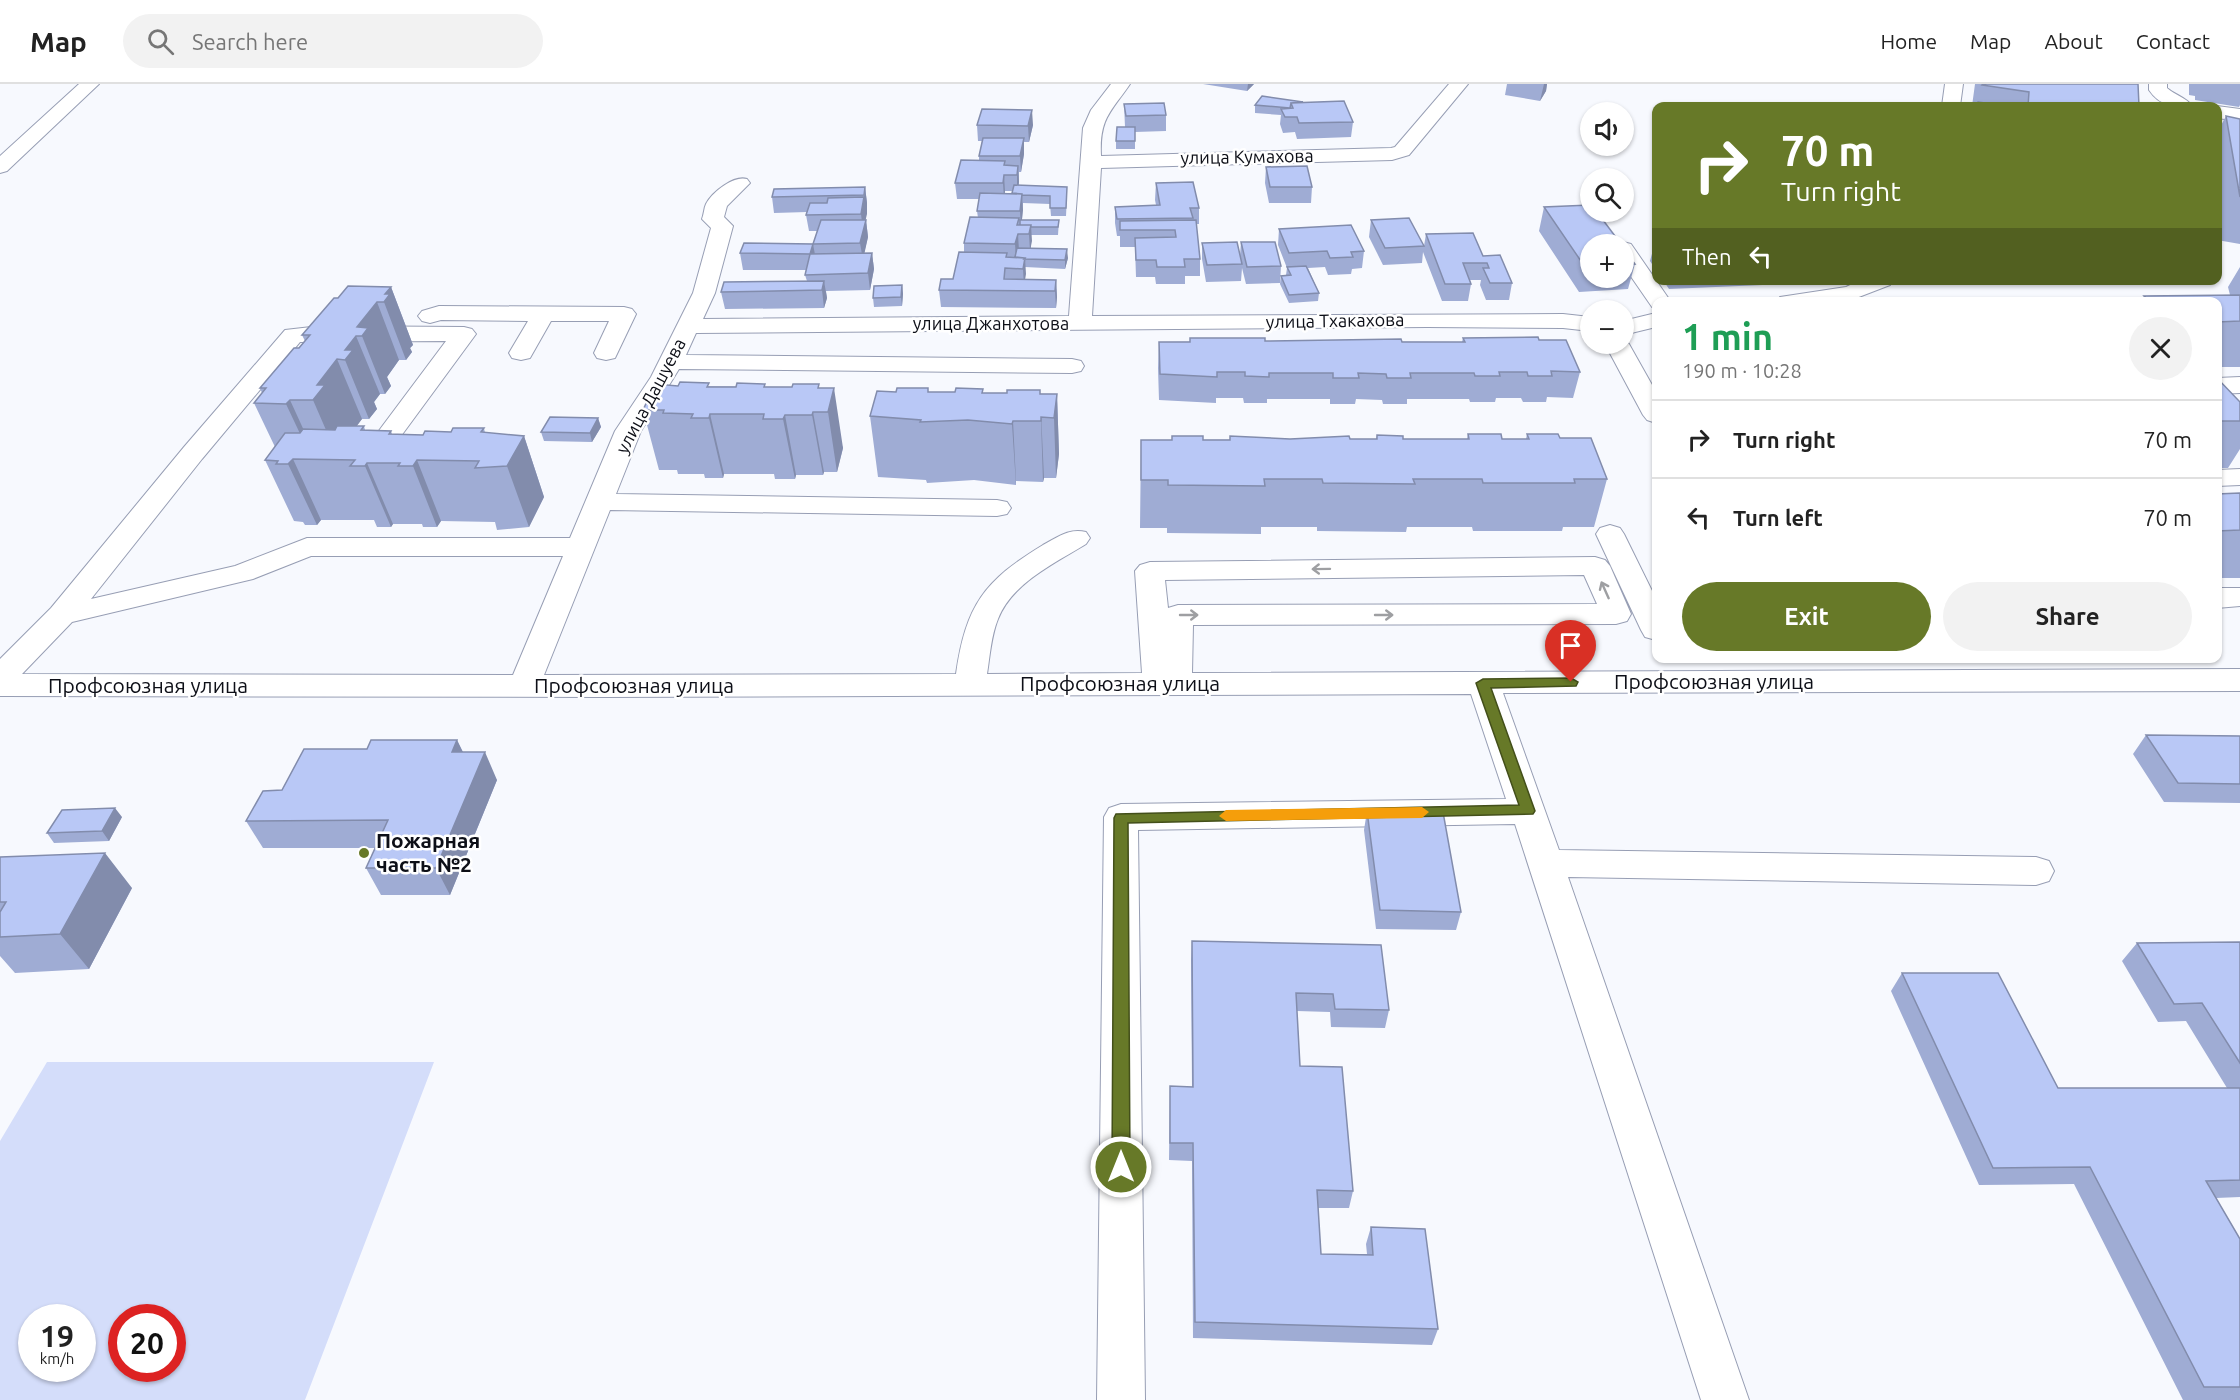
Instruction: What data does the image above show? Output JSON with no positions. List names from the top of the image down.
{
  "streets": {
    "street": [
      "улица Кумахова",
      "улица Тхакахова",
      "улица Джанхотова",
      "улица Дашуева",
      "Профсоюзная улица"
    ]
  },
  "crossings": [
    ["улица Кумахова", "улица Джанхотова"],
    ["улица Тхакахова", "улица Джанхотова"],
    ["улица Джанхотова", "улица Дашуева"],
    ["улица Дашуева", "Профсоюзная улица"]
  ],
  "places": ["Пожарная часть №2"],
  "page": {
    "header": "Map",
    "search": "Search here",
    "nav": [
      "Home",
      "Map",
      "About",
      "Contact"
    ],
    "map_buttons": ["+", "−"],
    "turn": ["70 m", "Turn right"],
    "then": "Then",
    "heading": ["1 min", "190 m · 10:28"],
    "list": [
      {
        "name": "Turn right",
        "value": "70 m"
      },
      {
        "name": "Turn left",
        "value": "70 m"
      }
    ],
    "buttons": ["Exit", "Share"],
    "speed": "19 km/h",
    "limit": "20"
  }
}
